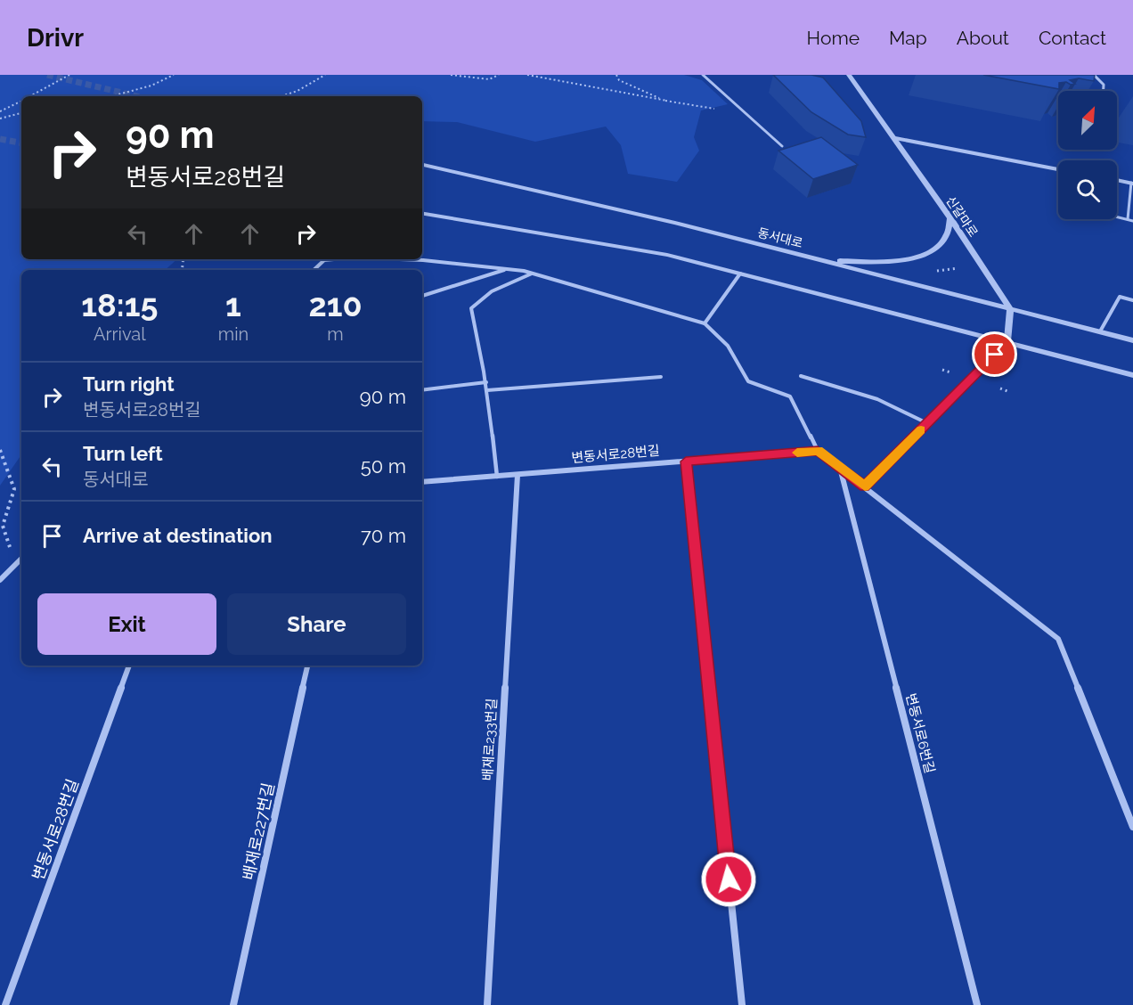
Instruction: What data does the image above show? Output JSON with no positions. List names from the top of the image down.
{
  "streets": {
    "street": [
      "신갈마로",
      "동서대로",
      "변동서로28번길",
      "변동서로6번길",
      "배재로233번길",
      "배재로227번길"
    ]
  },
  "crossings": [
    ["신갈마로", "동서대로"],
    ["변동서로28번길", "배재로233번길"]
  ],
  "north": "top right",
  "page": {
    "header": "Drivr",
    "nav": [
      "Home",
      "Map",
      "About",
      "Contact"
    ],
    "turn": ["90 m", "변동서로28번길"],
    "eta": [
      "18:15",
      "Arrival",
      "1",
      "min",
      "210",
      "m"
    ],
    "list": [
      {
        "name": "Turn right",
        "note": "변동서로28번길",
        "value": "90 m"
      },
      {
        "name": "Turn left",
        "note": "동서대로",
        "value": "50 m"
      },
      {
        "name": "Arrive at destination",
        "value": "70 m"
      }
    ],
    "buttons": ["Exit", "Share"]
  }
}
